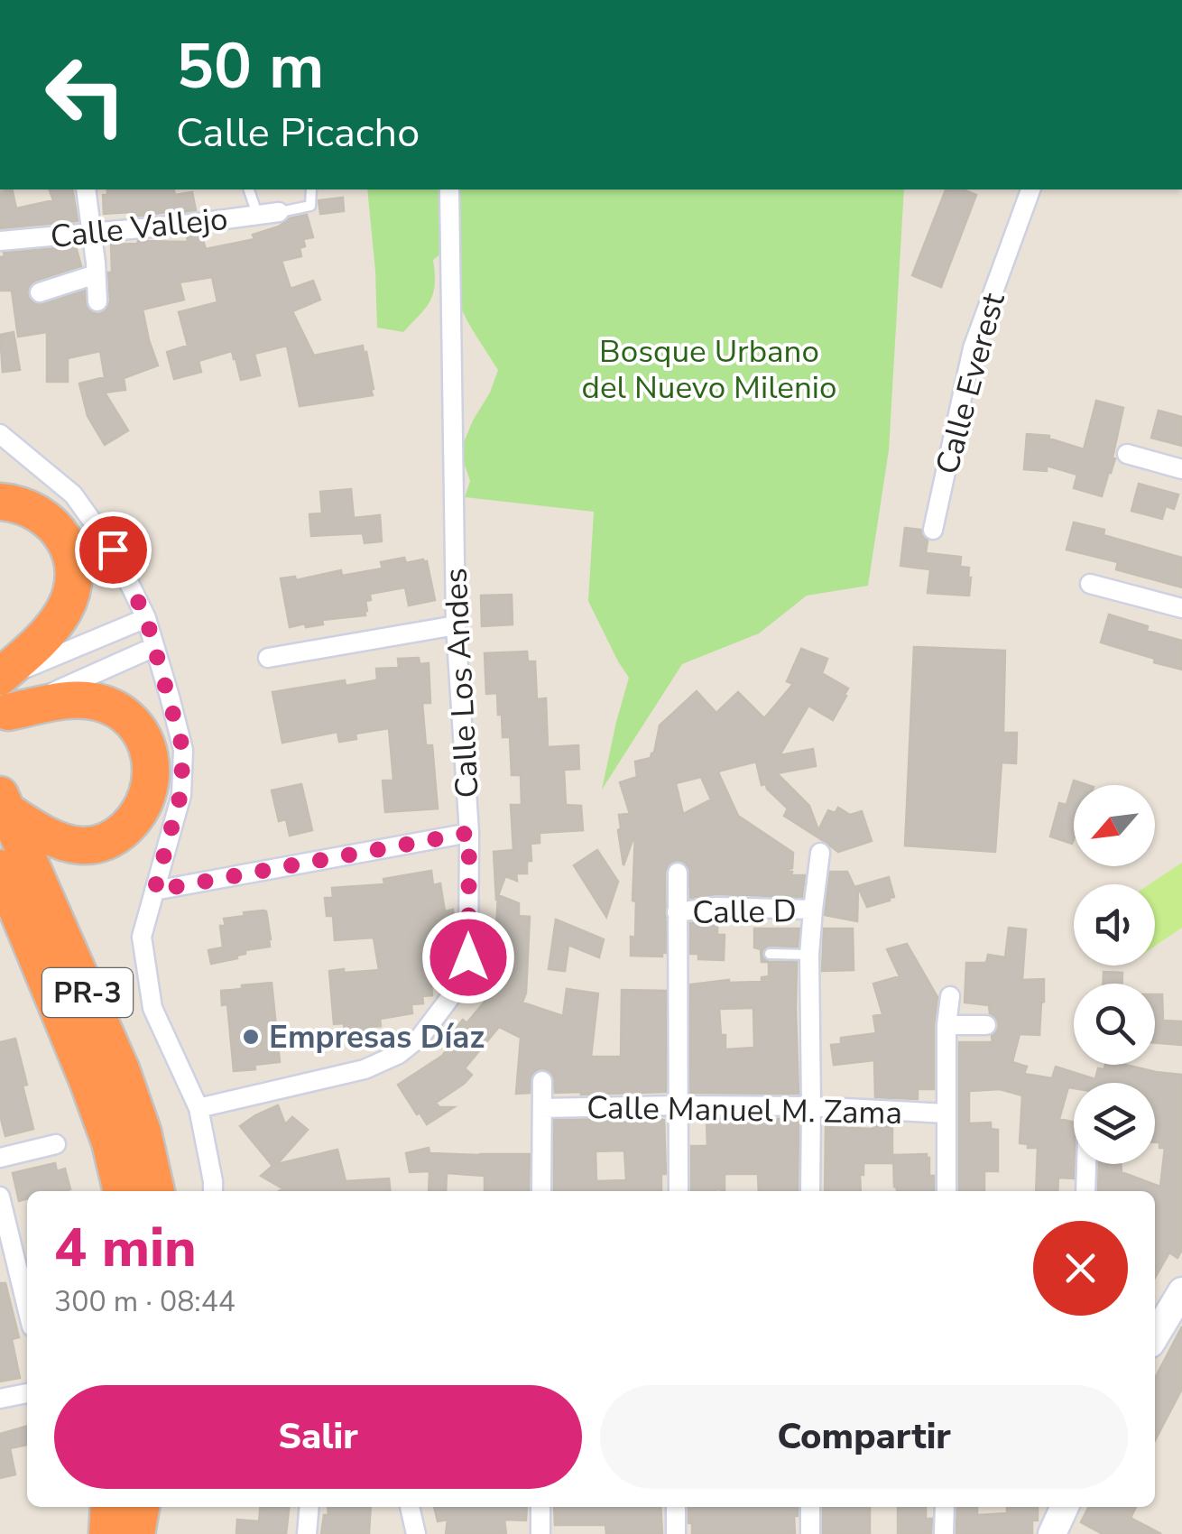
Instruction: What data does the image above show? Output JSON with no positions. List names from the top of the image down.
{
  "streets": {
    "highway": ["PR-3"],
    "street": [
      "Calle Vallejo",
      "Calle Everest",
      "Calle Los Andes",
      "Calle D",
      "Calle Manuel M. Zama"
    ]
  },
  "parks": ["Bosque Urbano del Nuevo Milenio"],
  "places": ["Empresas Díaz"],
  "north": "bottom left",
  "page": {
    "turn": ["50 m", "Calle Picacho"],
    "heading": ["4 min", "300 m · 08:44"],
    "buttons": ["Salir", "Compartir"]
  }
}
